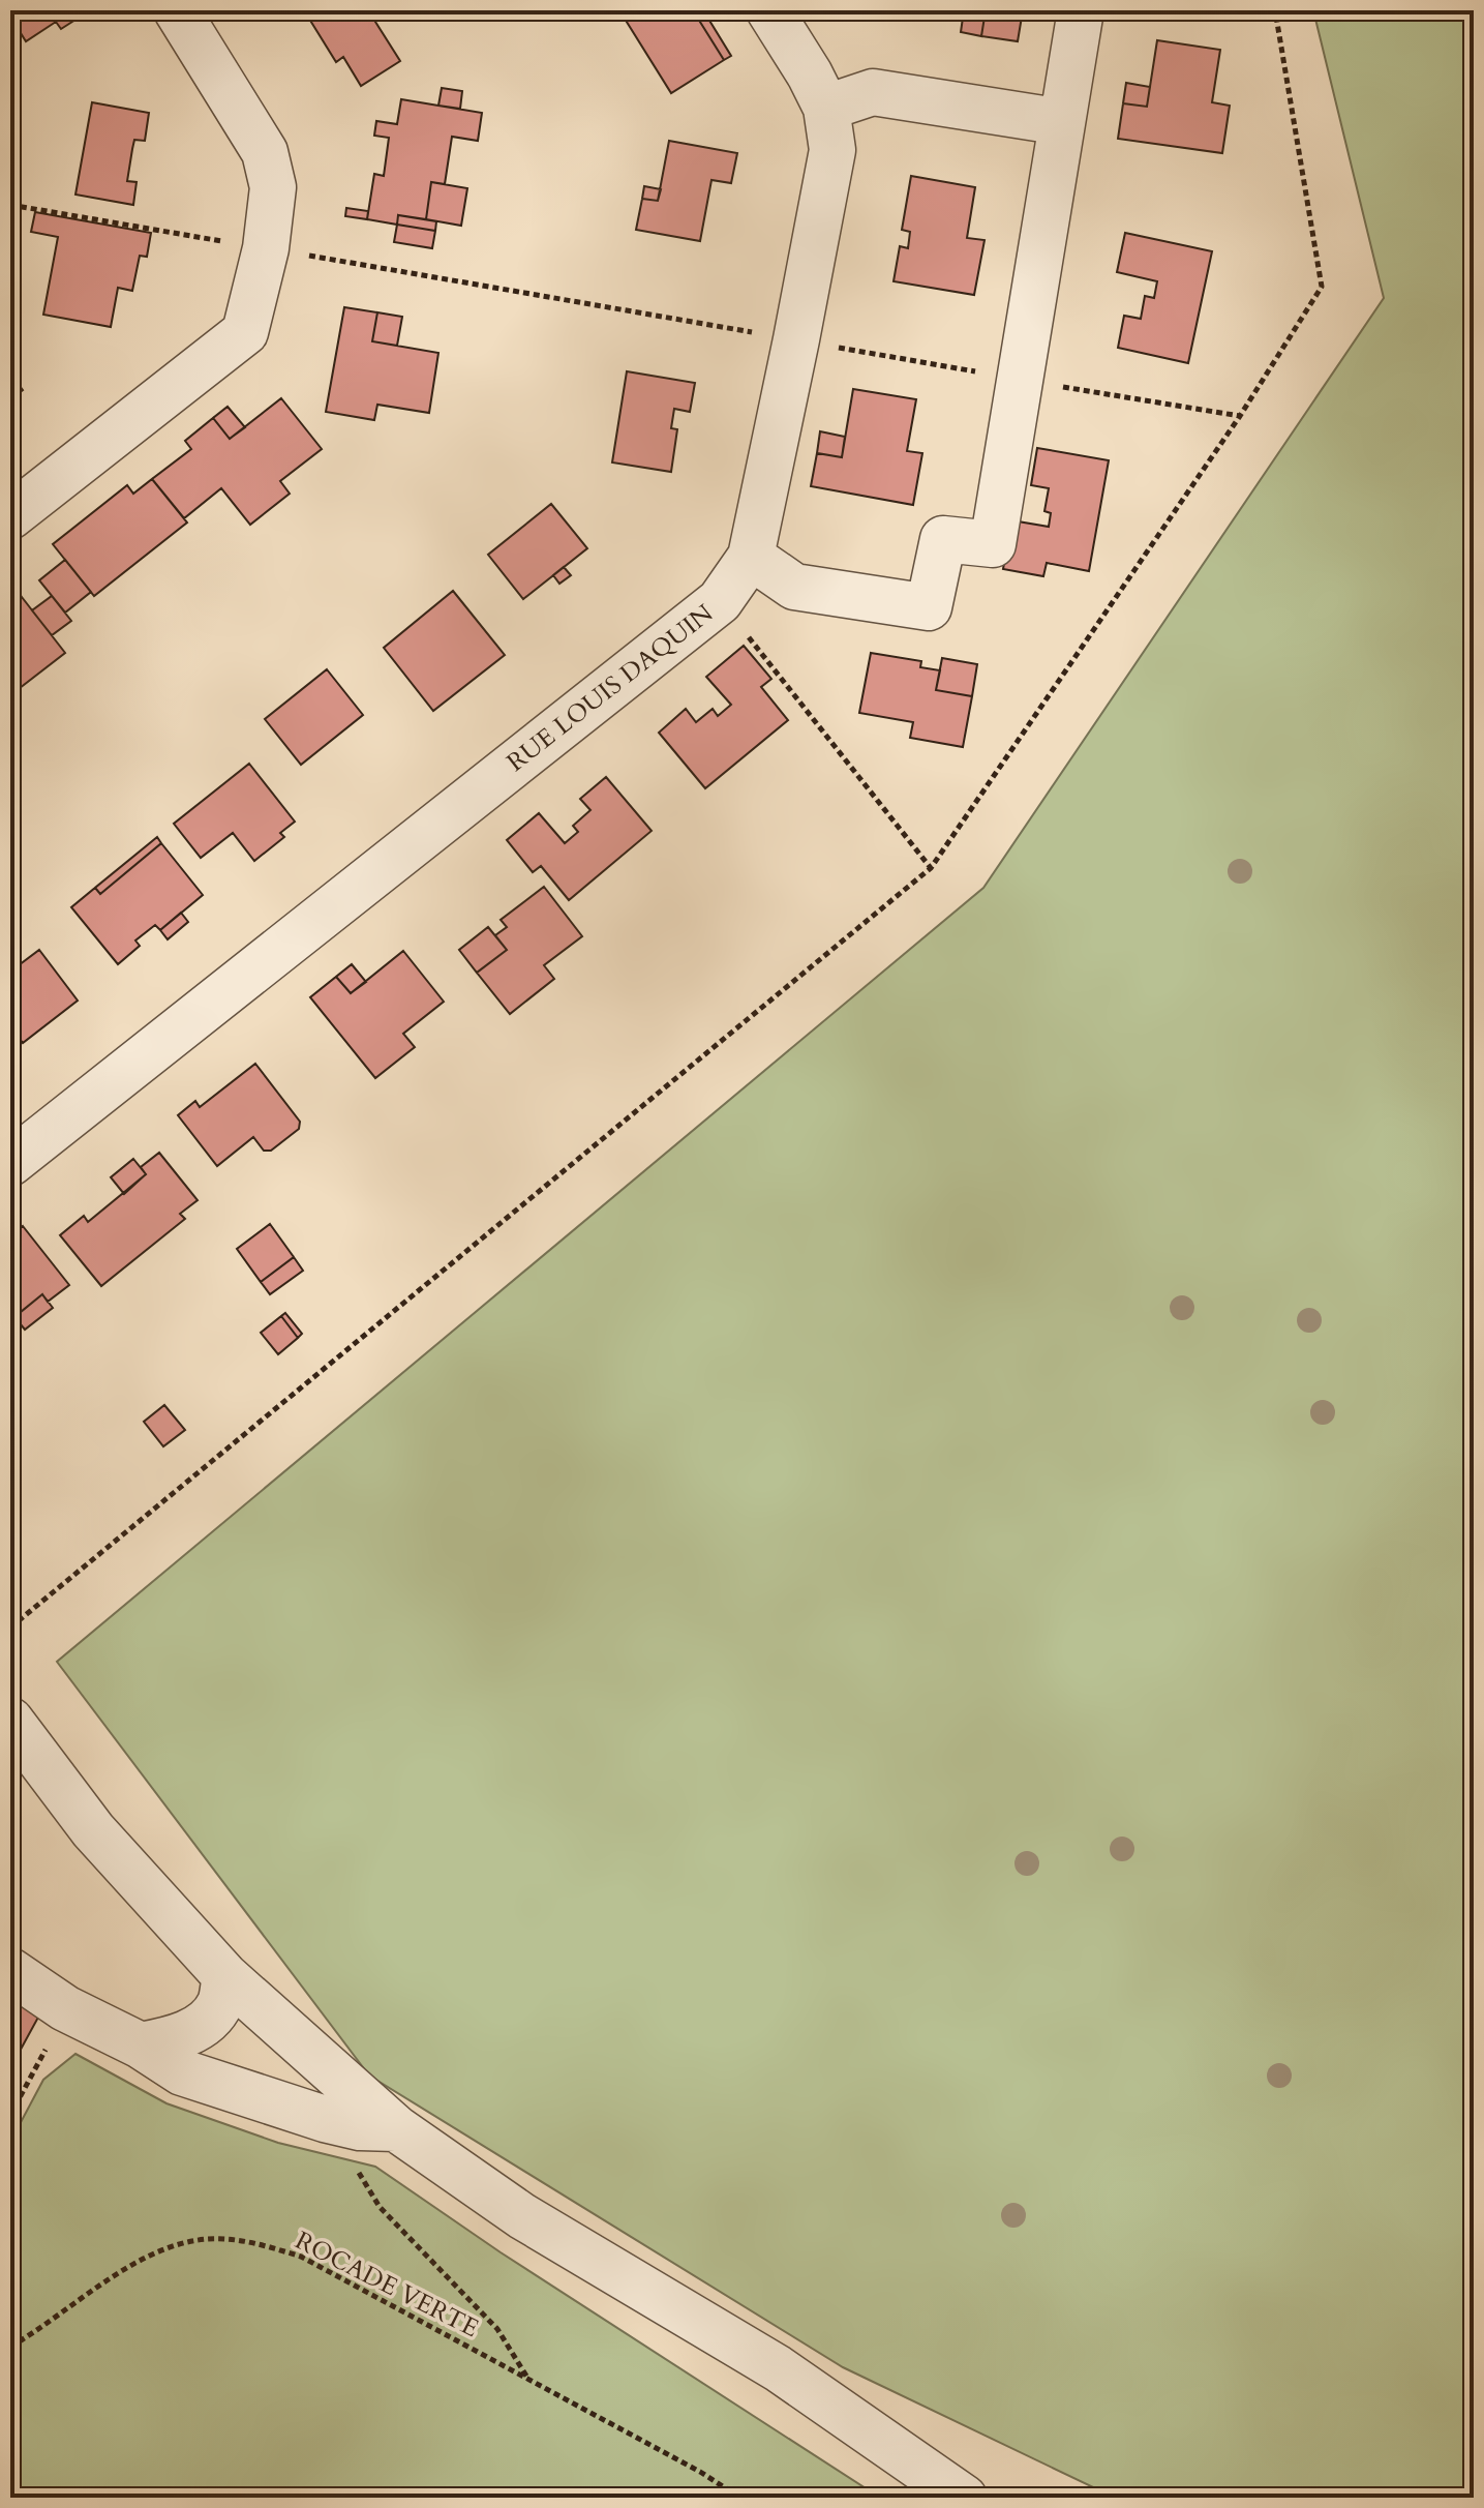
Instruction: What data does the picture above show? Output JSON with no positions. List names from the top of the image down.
{
  "streets": {
    "street": ["RUE LOUIS DAQUIN"],
    "path": ["ROCADE VERTE"]
  }
}
